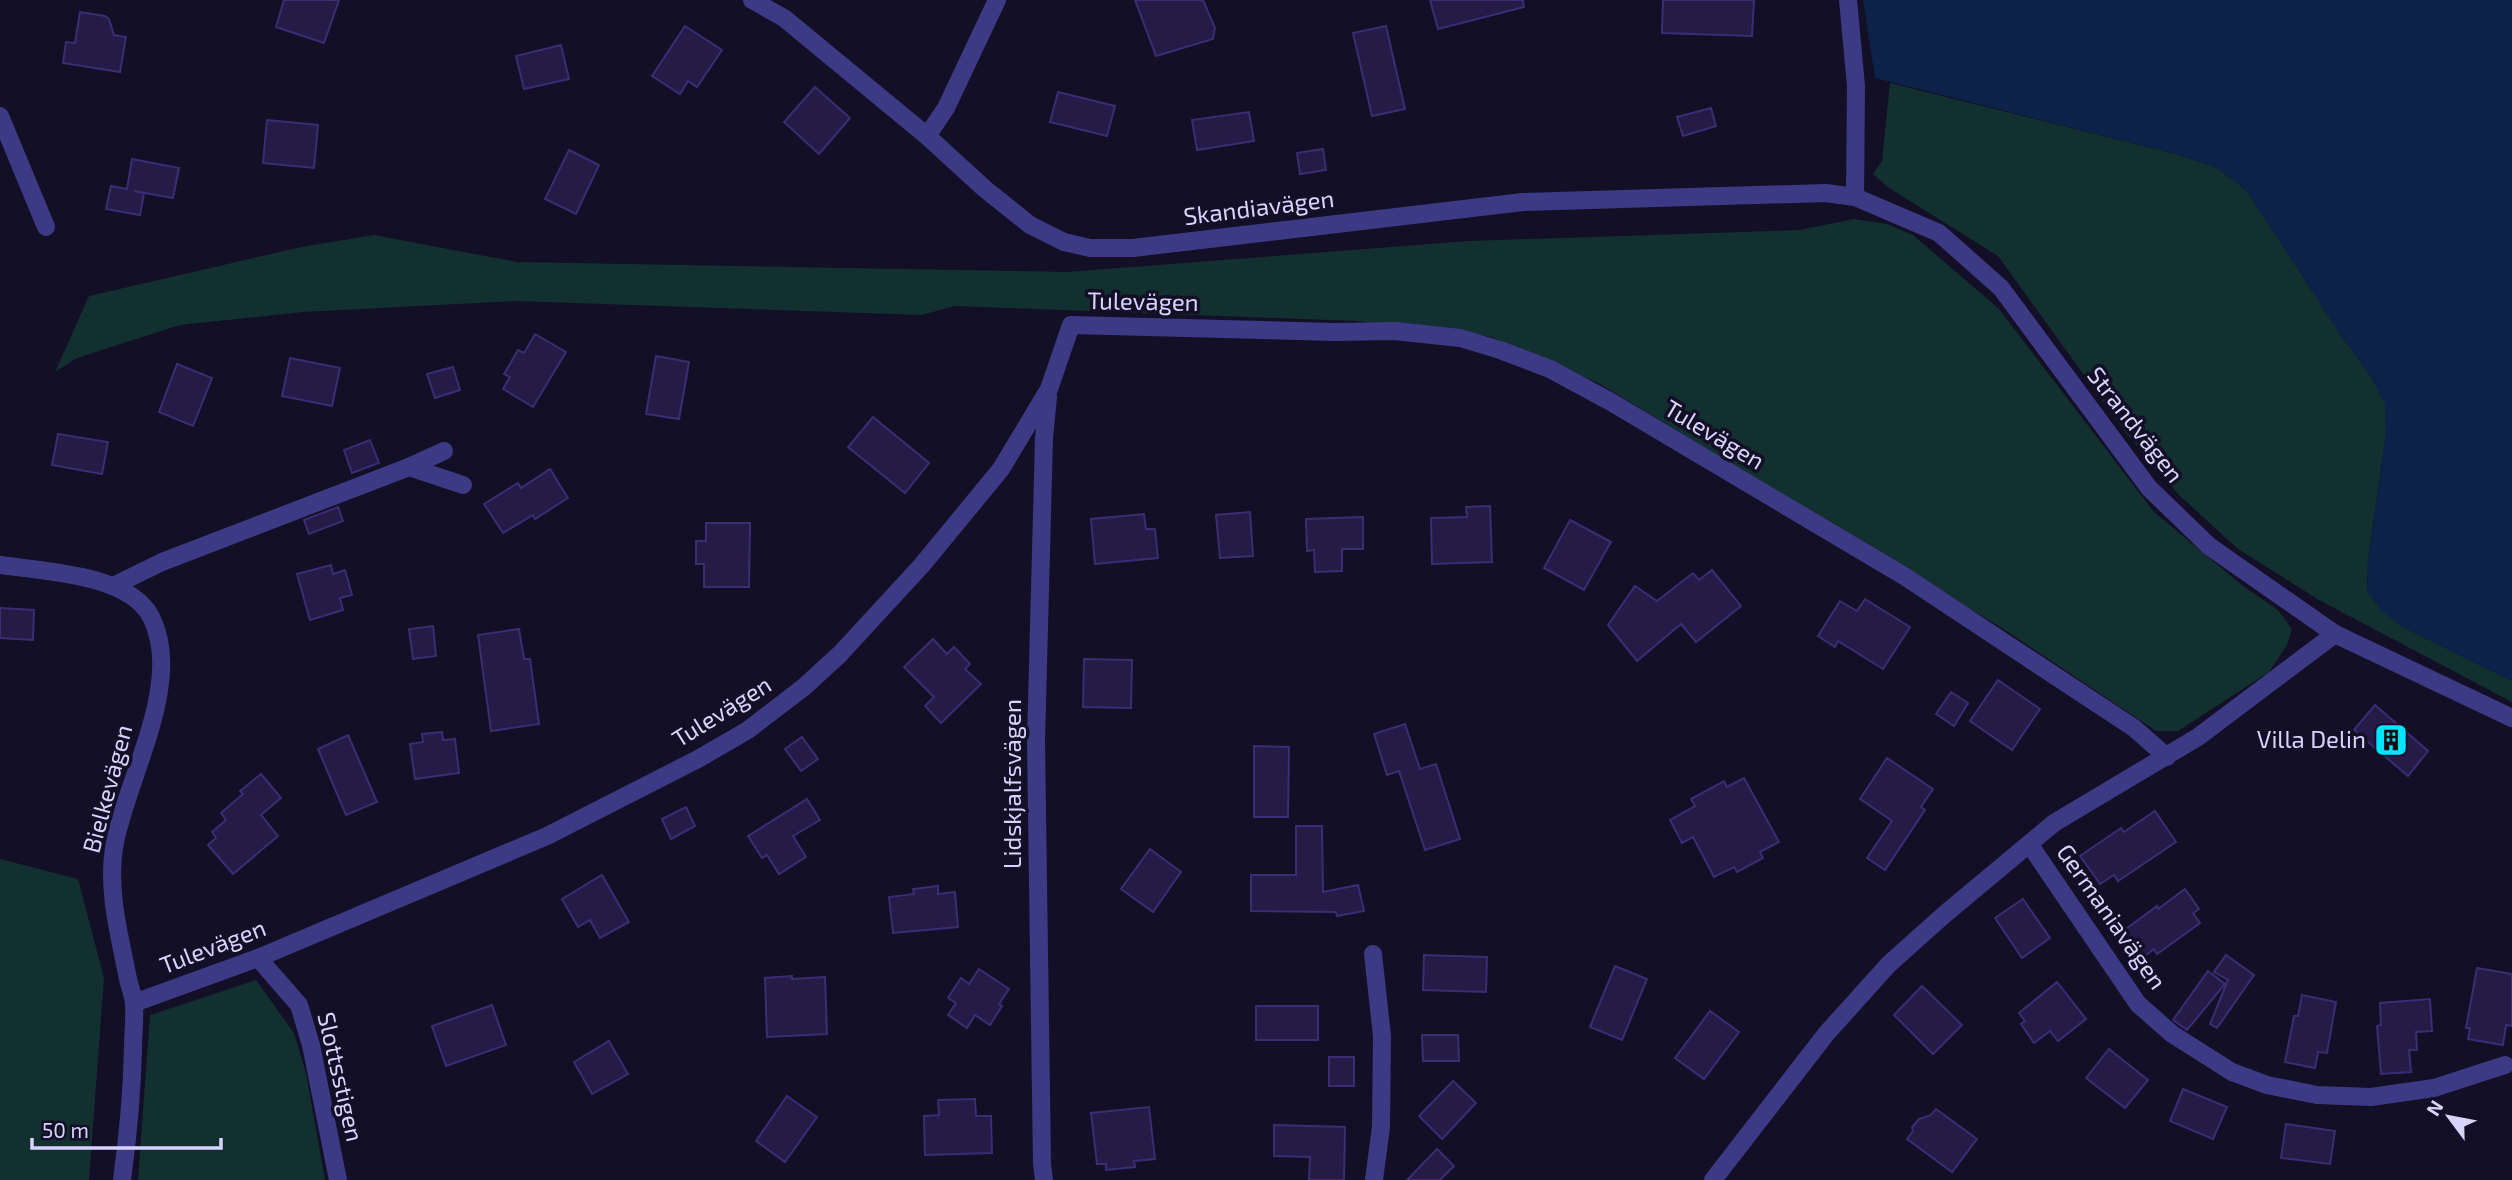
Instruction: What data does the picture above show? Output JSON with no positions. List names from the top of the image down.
{
  "streets": {
    "street": [
      "Skandiavägen",
      "Tulevägen",
      "Strandvägen",
      "Lidskjalfsvägen",
      "Bielkevägen",
      "Germaniavägen",
      "Slottsstigen"
    ]
  },
  "crossings": [
    ["Skandiavägen", "Strandvägen"],
    ["Tulevägen", "Lidskjalfsvägen"],
    ["Tulevägen", "Bielkevägen"],
    ["Tulevägen", "Germaniavägen"],
    ["Tulevägen", "Slottsstigen"],
    ["Strandvägen", "Germaniavägen"]
  ],
  "places": {
    "building": ["Villa Delin"]
  },
  "scale_bar": "50 m",
  "north": "top left"
}
